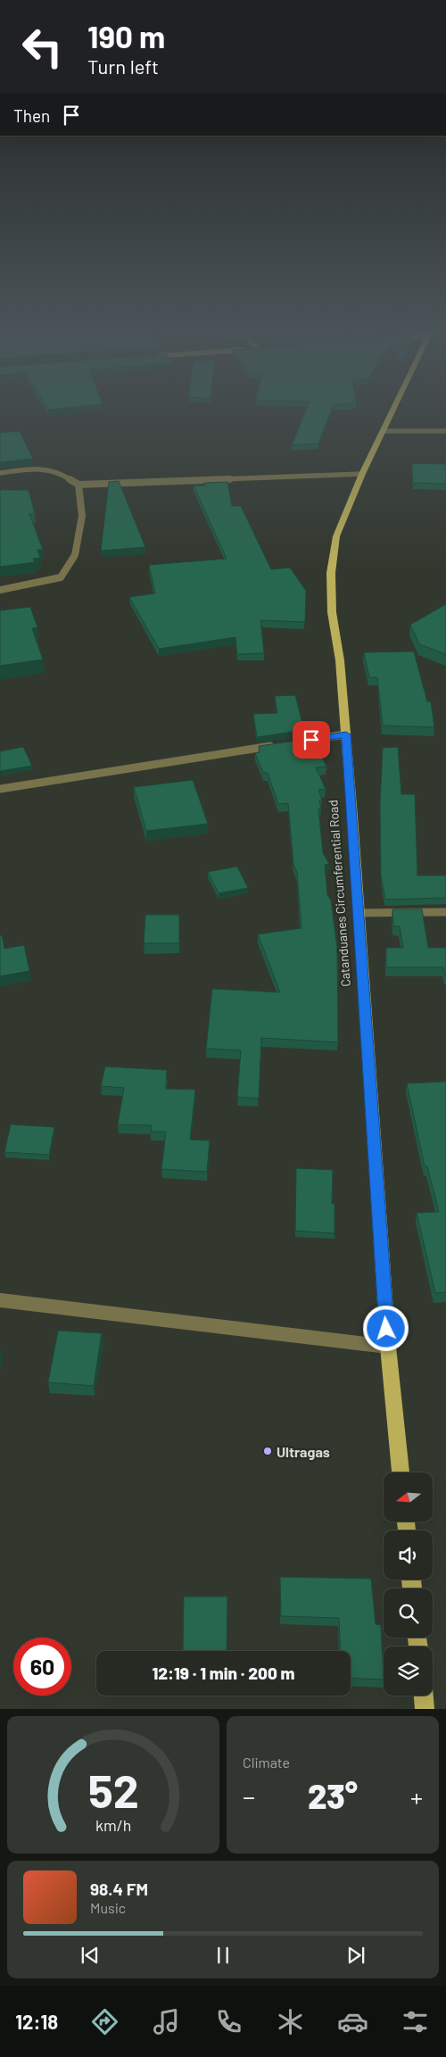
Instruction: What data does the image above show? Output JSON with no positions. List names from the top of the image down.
{
  "streets": {
    "main road": ["Catanduanes Circumferential Road"]
  },
  "places": ["Ultragas"],
  "north": "left",
  "page": {
    "turn": ["190 m", "Turn left"],
    "then": "Then",
    "limit": "60",
    "trip": "12:19 · 1 min · 200 m",
    "tile": "Climate",
    "heat": ["−", "23°", "+"],
    "song": ["98.4 FM", "Music"],
    "tabs": "12:18",
    "gauge": ["52", "km/h"]
  }
}
